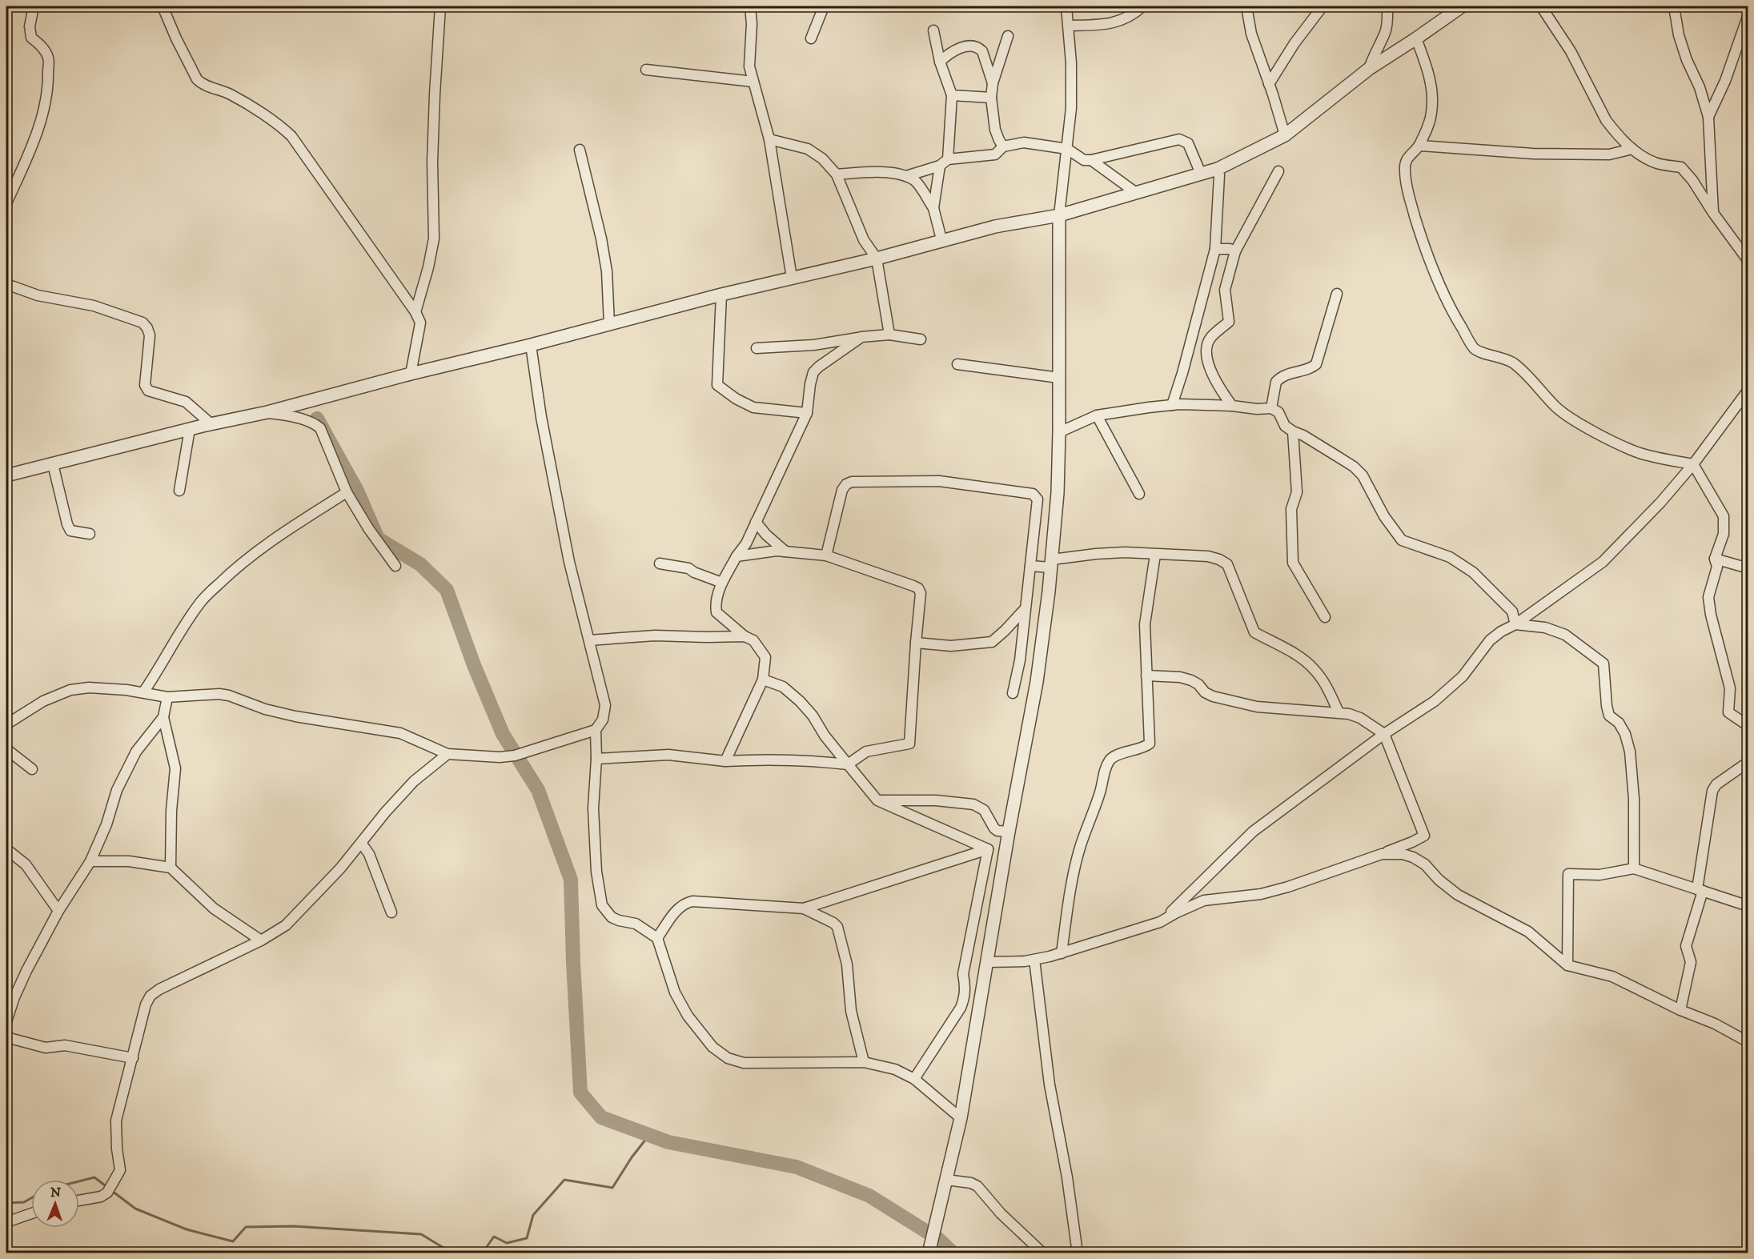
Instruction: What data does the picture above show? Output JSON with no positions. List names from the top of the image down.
{
  "north": "top"
}
